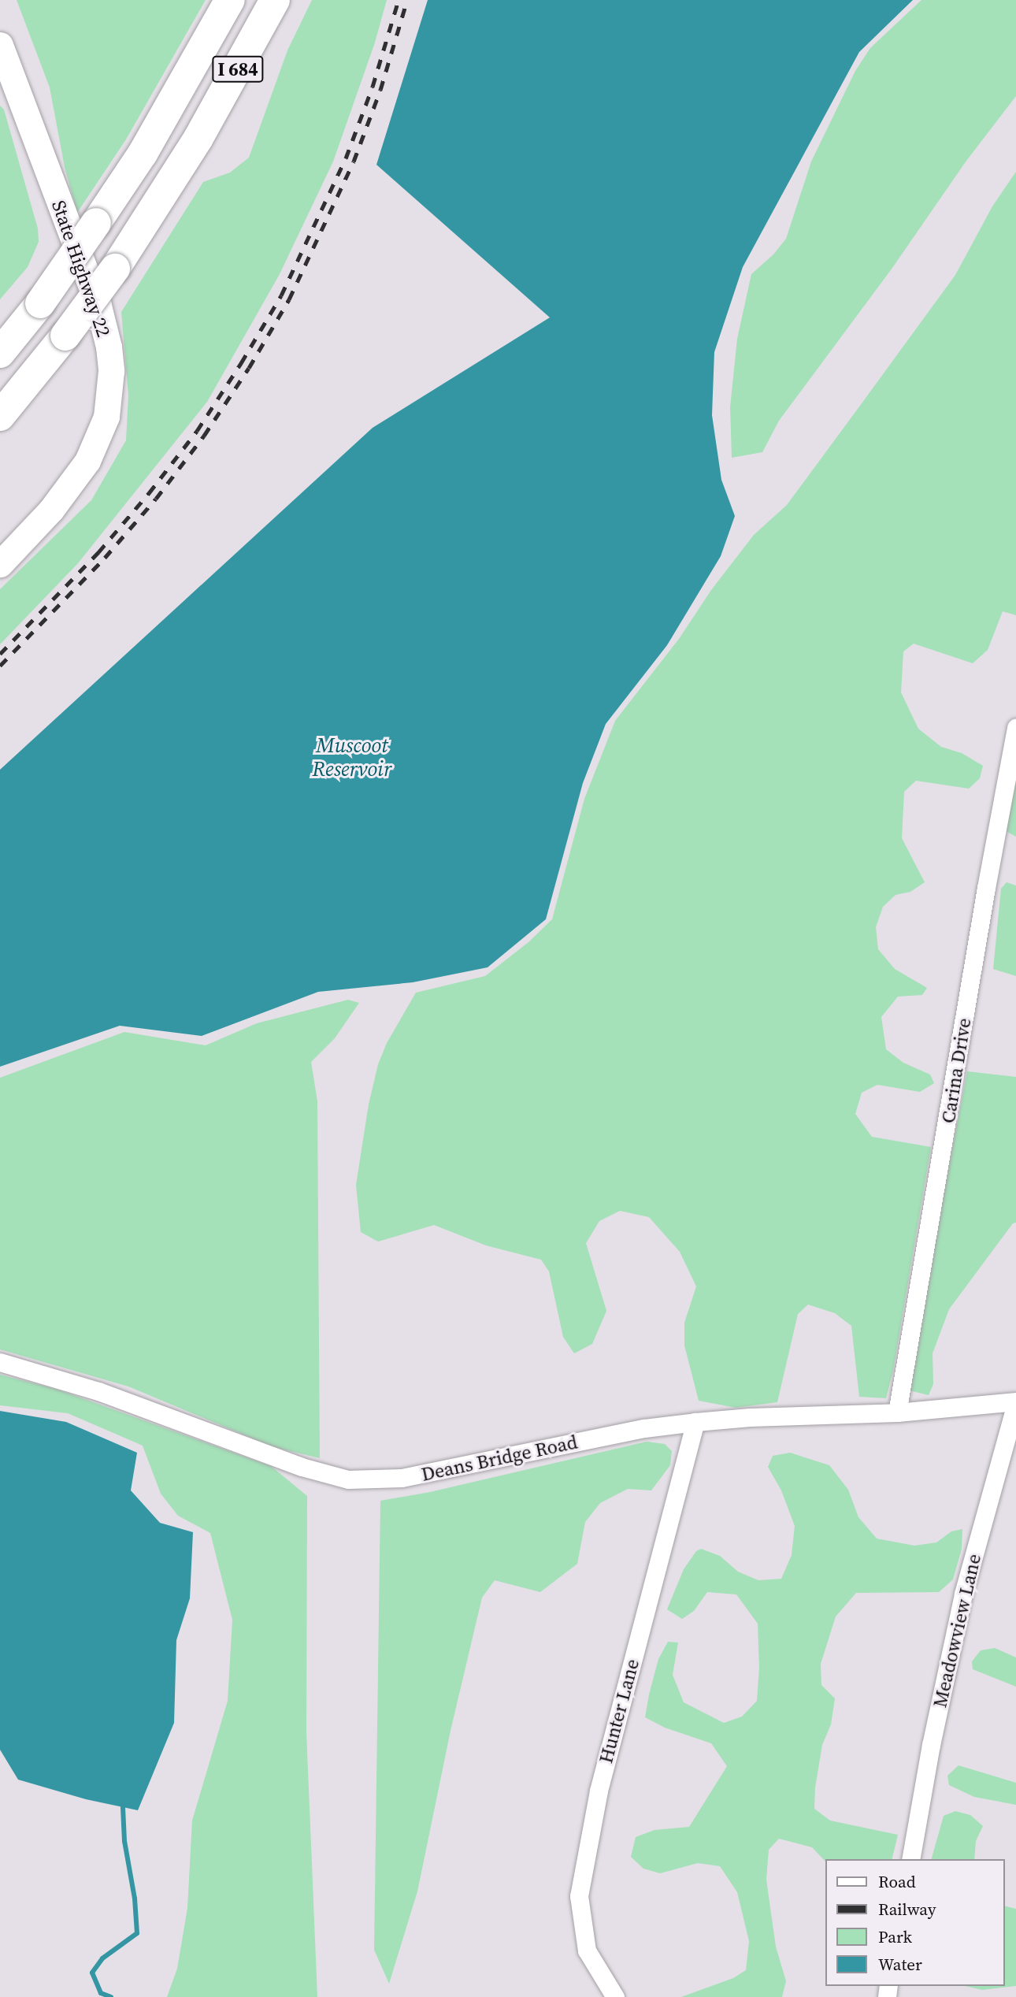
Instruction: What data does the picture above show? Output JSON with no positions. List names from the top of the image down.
{
  "streets": {
    "highway": ["I 684"],
    "main road": ["State Highway 22"],
    "street": [
      "Carina Drive",
      "Deans Bridge Road",
      "Meadowview Lane",
      "Hunter Lane"
    ]
  },
  "crossings": [
    ["Carina Drive", "Deans Bridge Road"],
    ["Deans Bridge Road", "Meadowview Lane"],
    ["Deans Bridge Road", "Hunter Lane"]
  ],
  "water": ["Muscoot Reservoir"],
  "legend": [
    "Road",
    "Railway",
    "Park",
    "Water"
  ]
}
